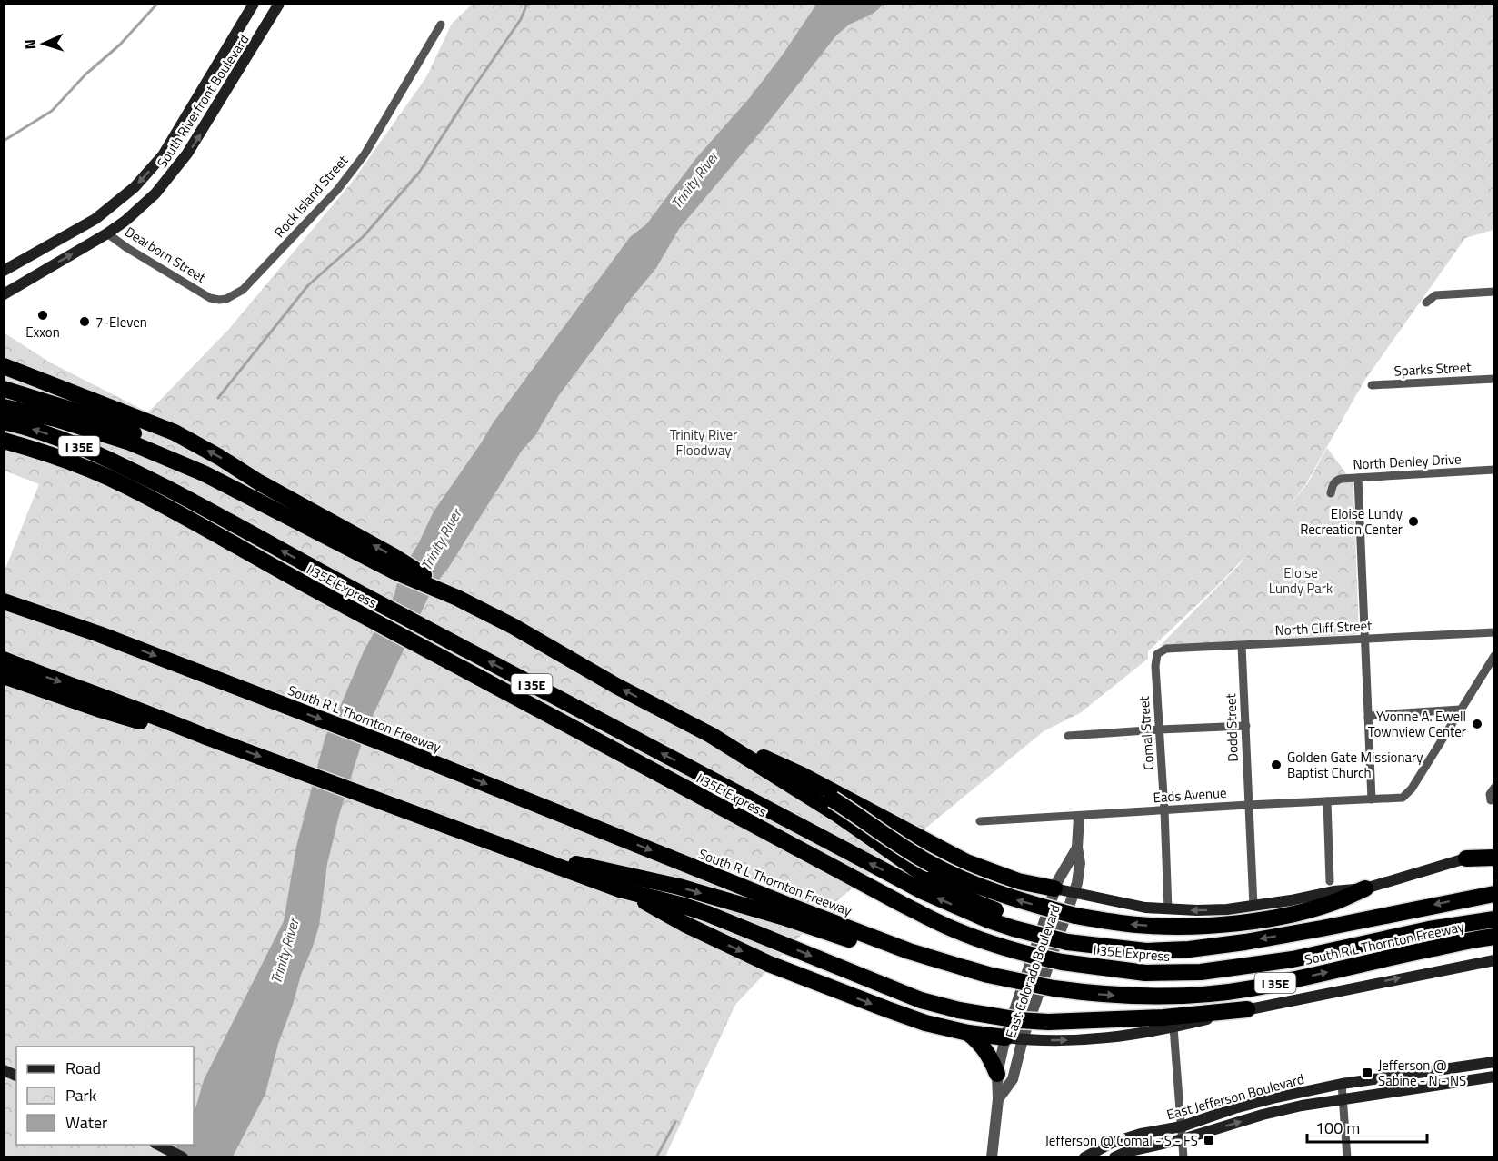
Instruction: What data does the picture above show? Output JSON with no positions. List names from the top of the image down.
{
  "streets": {
    "highway": ["I 35E", "I 35E Express", "South R L Thornton Freeway"],
    "main road": ["South Riverfront Boulevard", "East Jefferson Boulevard"],
    "street": [
      "Rock Island Street",
      "Dearborn Street",
      "Sparks Street",
      "North Denley Drive",
      "North Cliff Street",
      "Dodd Street",
      "Comal Street",
      "Eads Avenue",
      "East Colorado Boulevard"
    ]
  },
  "crossings": [
    ["South Riverfront Boulevard", "Dearborn Street"],
    ["Rock Island Street", "Dearborn Street"],
    ["I 35E", "South R L Thornton Freeway"],
    ["North Cliff Street", "Dodd Street"],
    ["North Cliff Street", "Comal Street"],
    ["Dodd Street", "Eads Avenue"],
    ["Comal Street", "Eads Avenue"],
    ["Eads Avenue", "East Colorado Boulevard"]
  ],
  "water": ["Trinity River"],
  "parks": ["Trinity River Floodway", "Eloise Lundy Park"],
  "places": {
    "other": [
      "Exxon",
      "7-Eleven",
      "Eloise Lundy Recreation Center",
      "Yvonne A. Ewell Townview Center",
      "Golden Gate Missionary Baptist Church"
    ],
    "transit": ["Jefferson @ Sabine - N - NS", "Jefferson @ Comal - S - FS"]
  },
  "legend": ["Road", "Park", "Water"],
  "scale_bar": "100 m",
  "north": "left"
}
